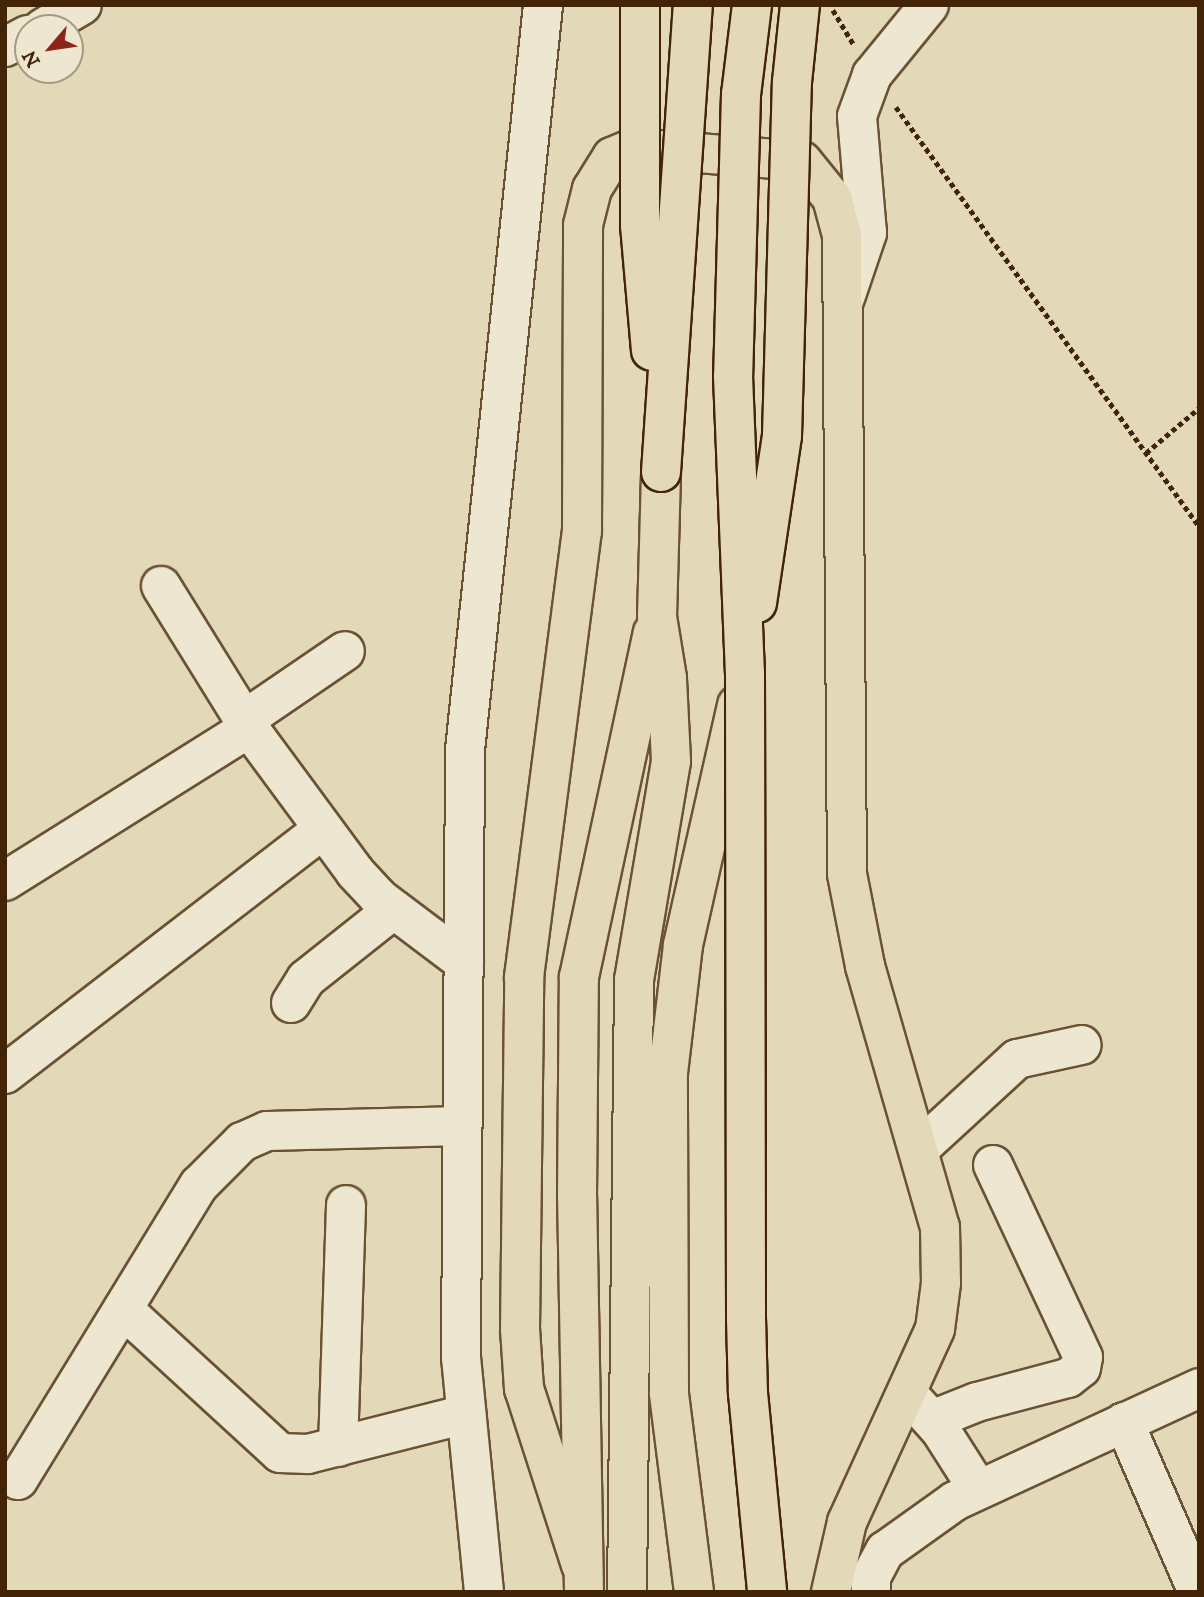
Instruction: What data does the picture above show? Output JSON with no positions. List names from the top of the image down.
{
  "north": "bottom left"
}
